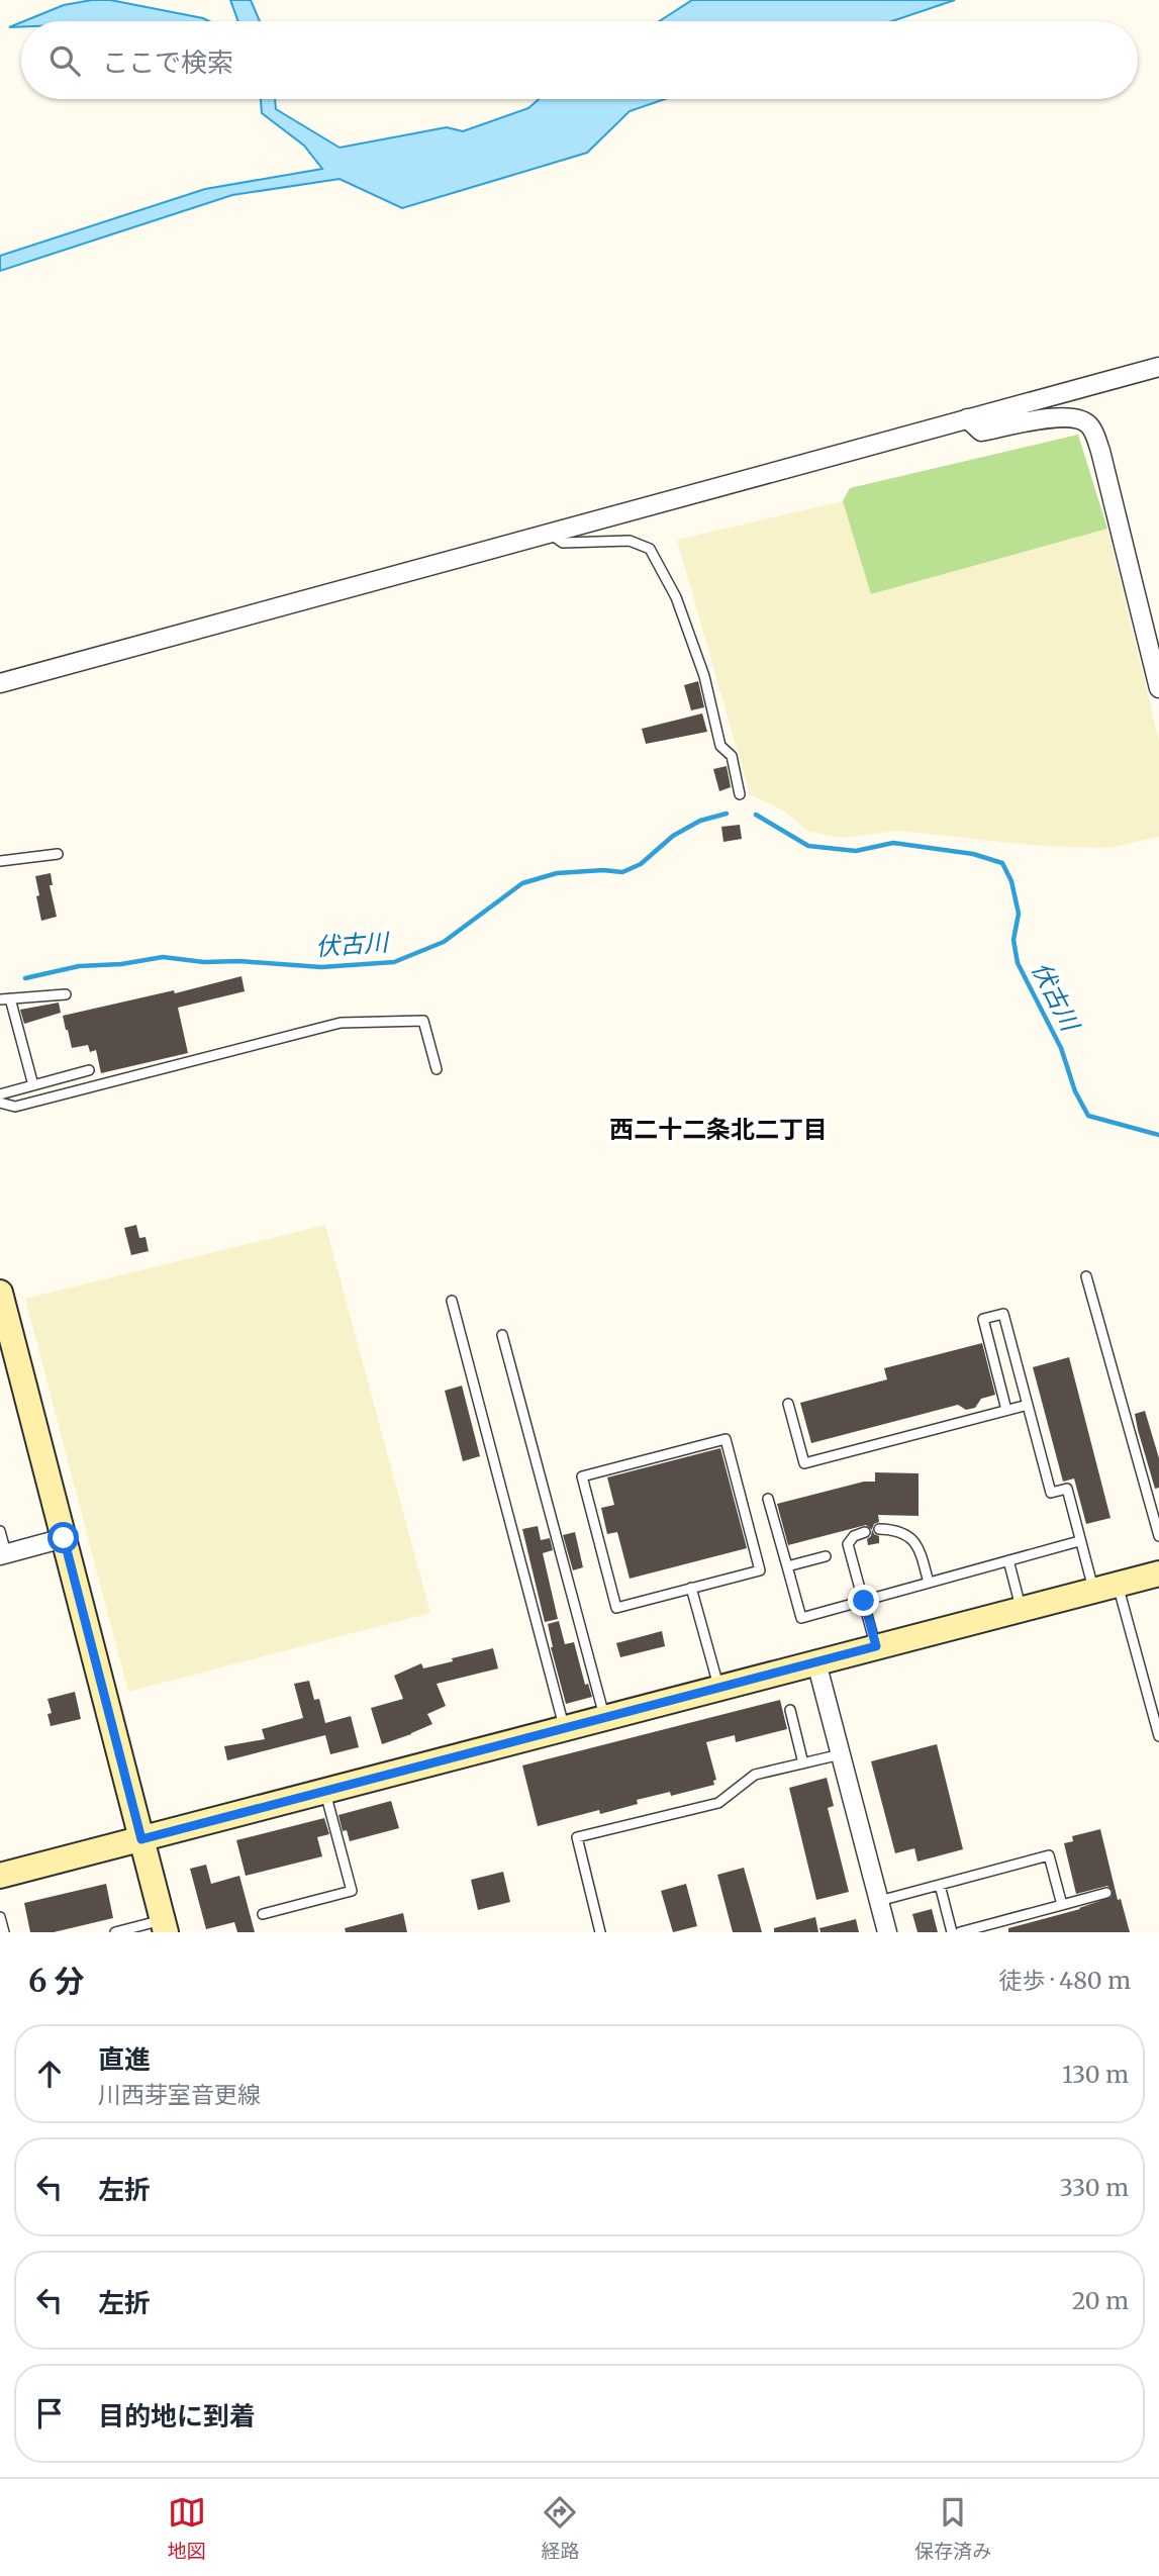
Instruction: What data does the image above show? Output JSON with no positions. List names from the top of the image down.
{
  "districts": ["西二十二条北二丁目"],
  "water": ["伏古川"],
  "page": {
    "search": "ここで検索",
    "heading": ["6 分", "徒歩 · 480 m"],
    "list": [
      ["直進", "川西芽室音更線", "130 m"],
      ["左折", "330 m"],
      ["左折", "20 m"],
      "目的地に到着"
    ],
    "nav": ["地図", "経路", "保存済み"]
  }
}
